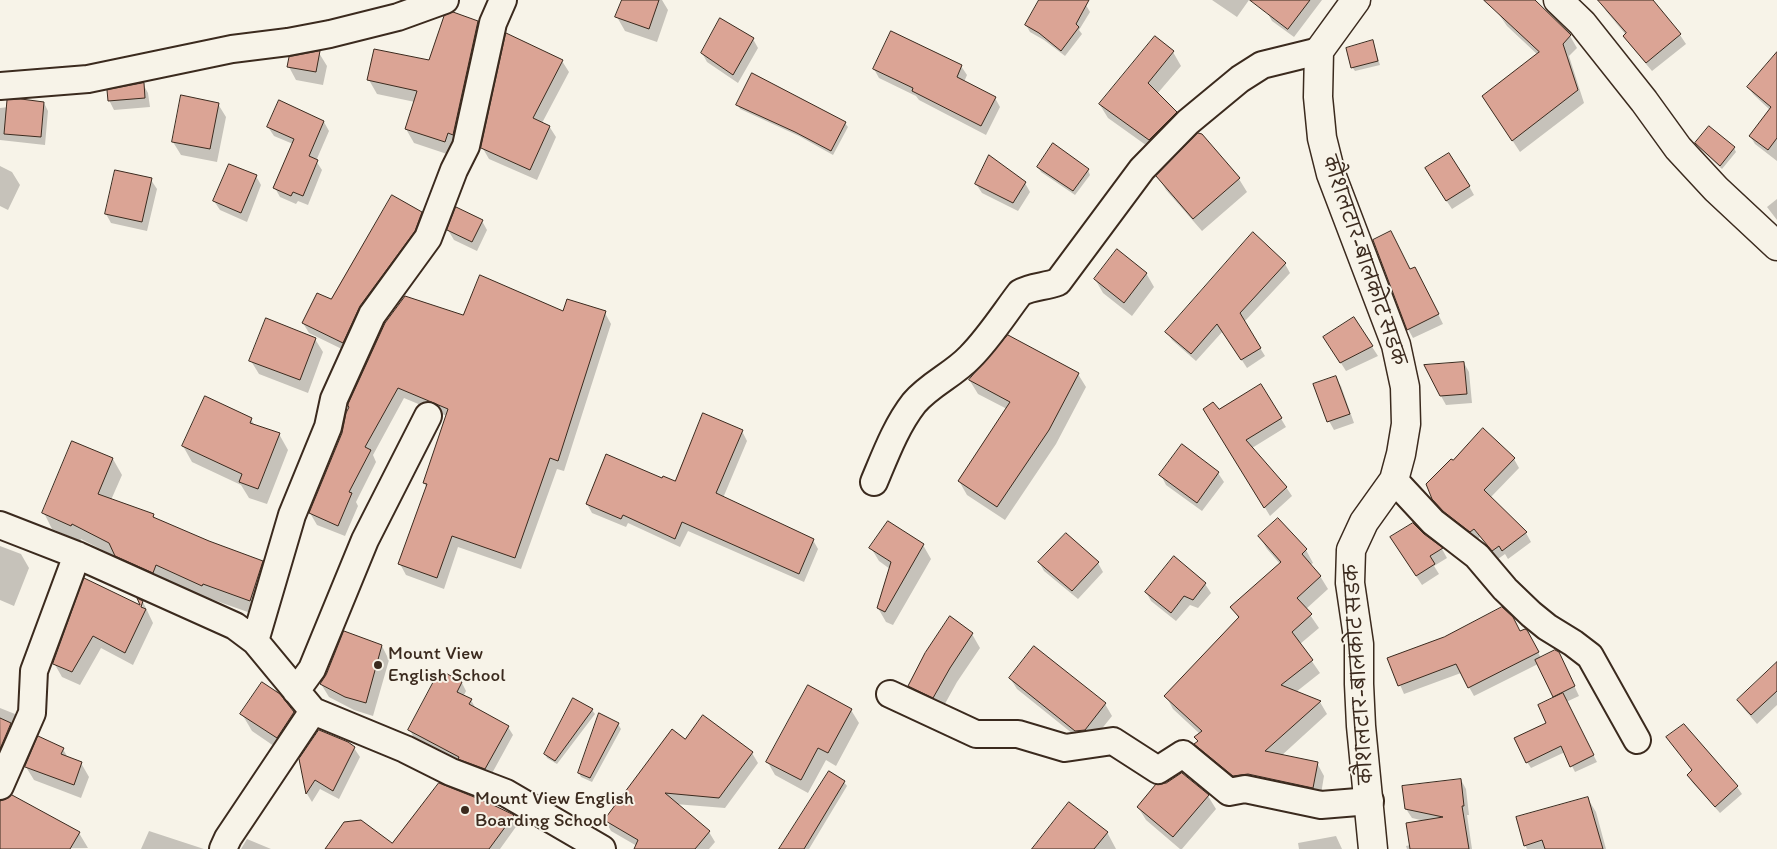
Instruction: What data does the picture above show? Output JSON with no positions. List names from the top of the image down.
{
  "streets": {
    "main road": ["कौशलटार-बालकोट सडक"]
  },
  "places": ["Mount View English School", "Mount View English Boarding School"]
}
